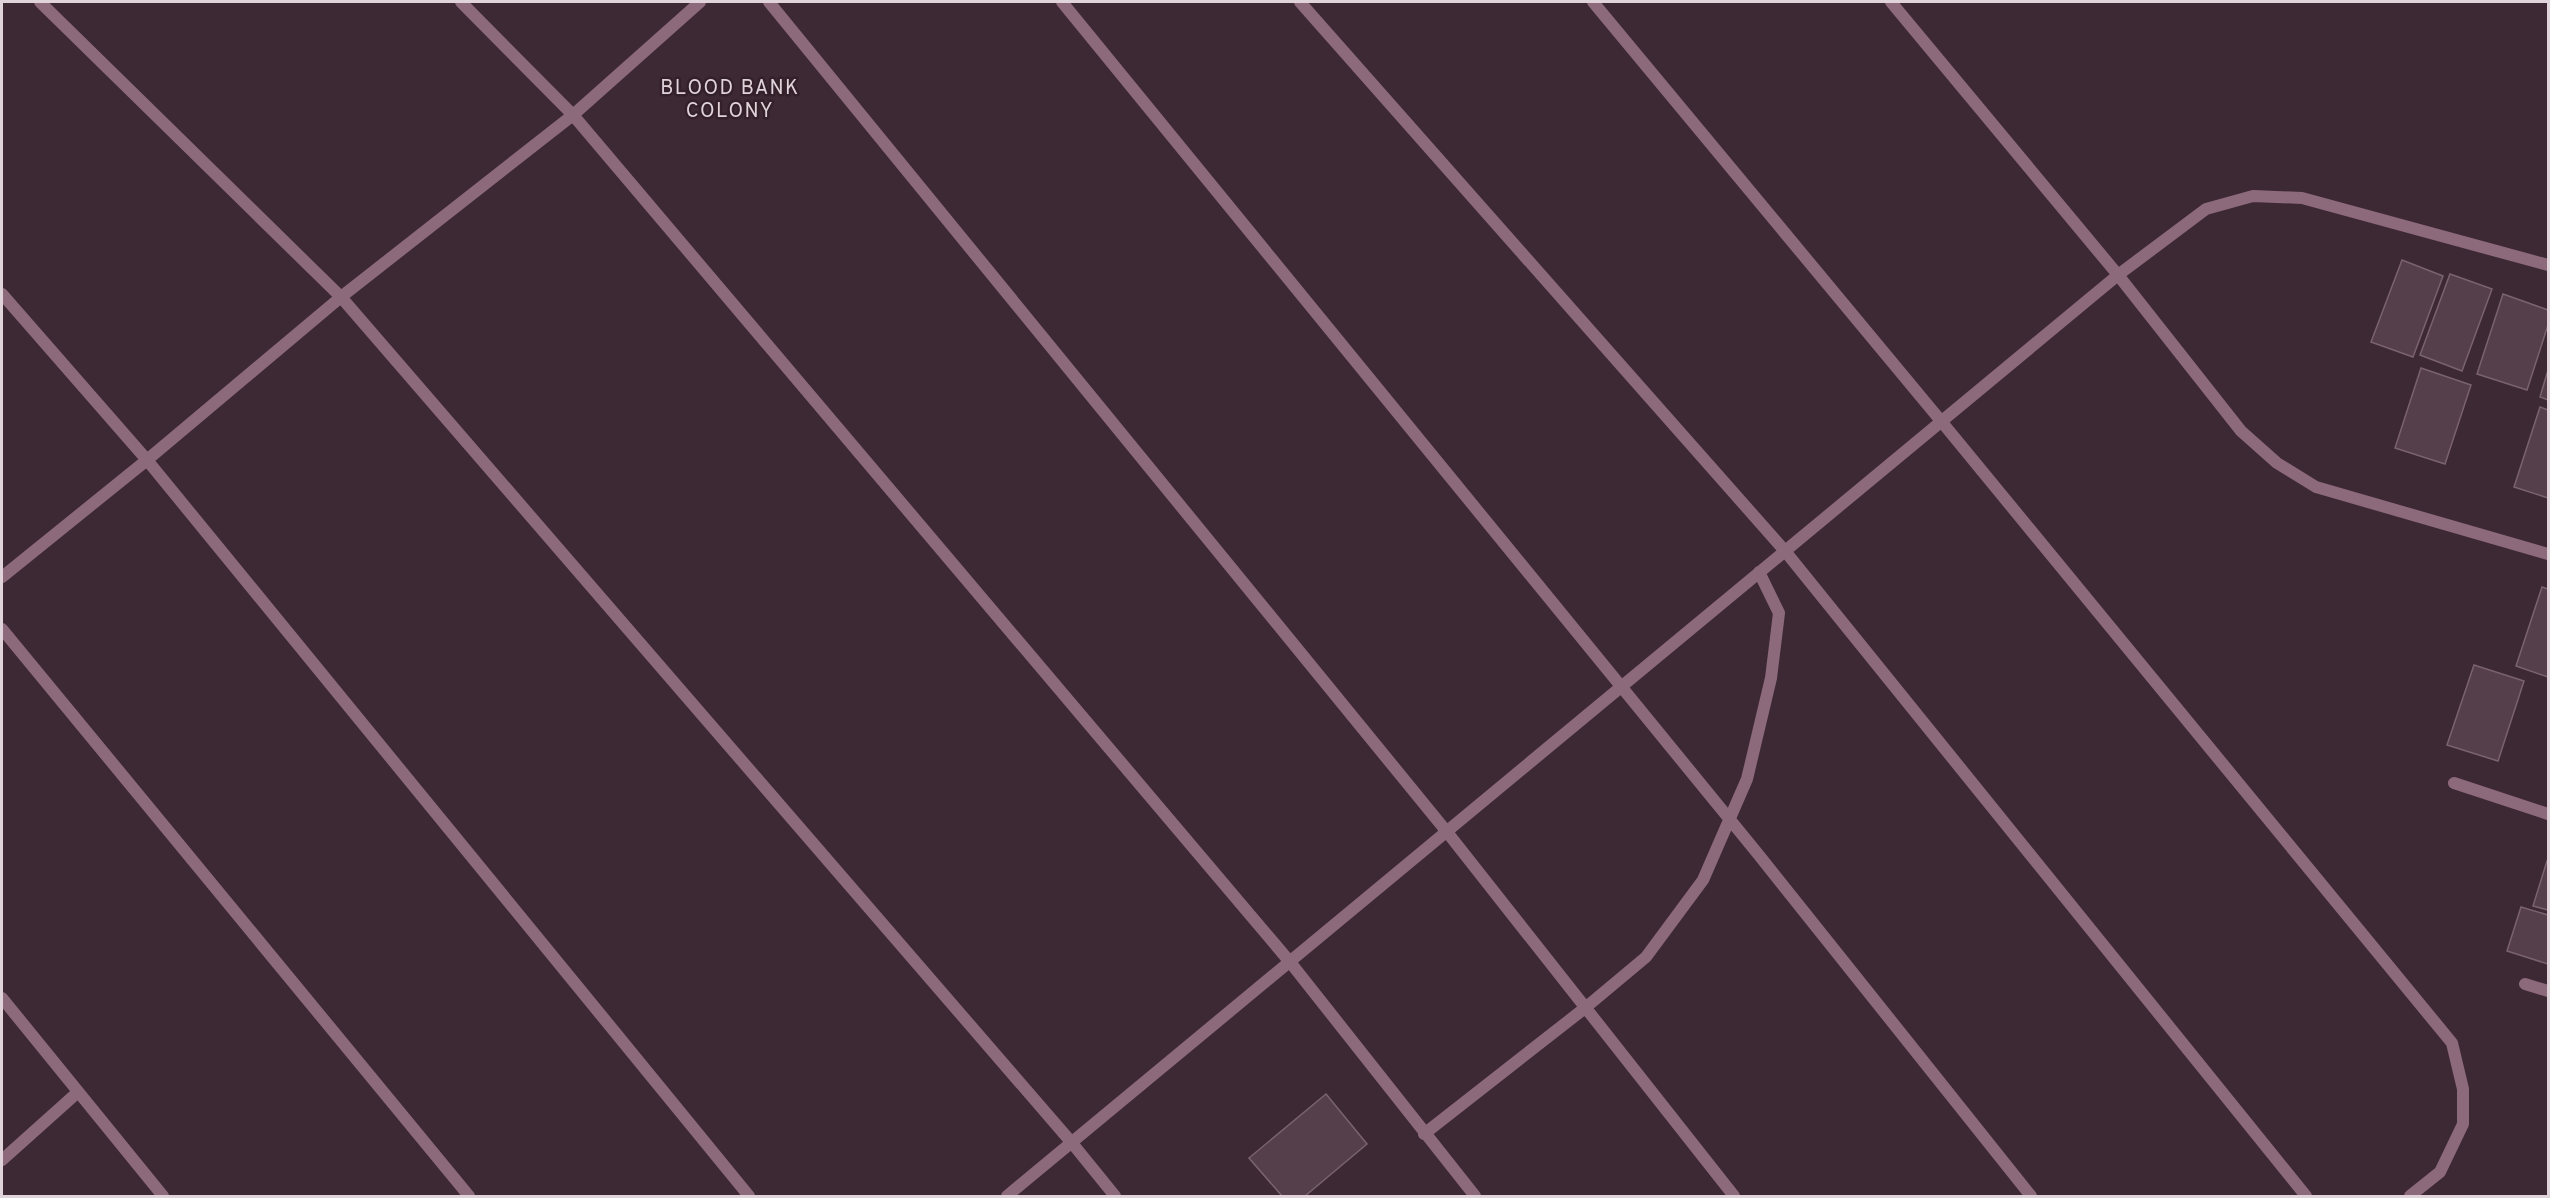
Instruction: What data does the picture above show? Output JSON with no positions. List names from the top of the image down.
{
  "districts": ["BLOOD BANK COLONY"]
}
